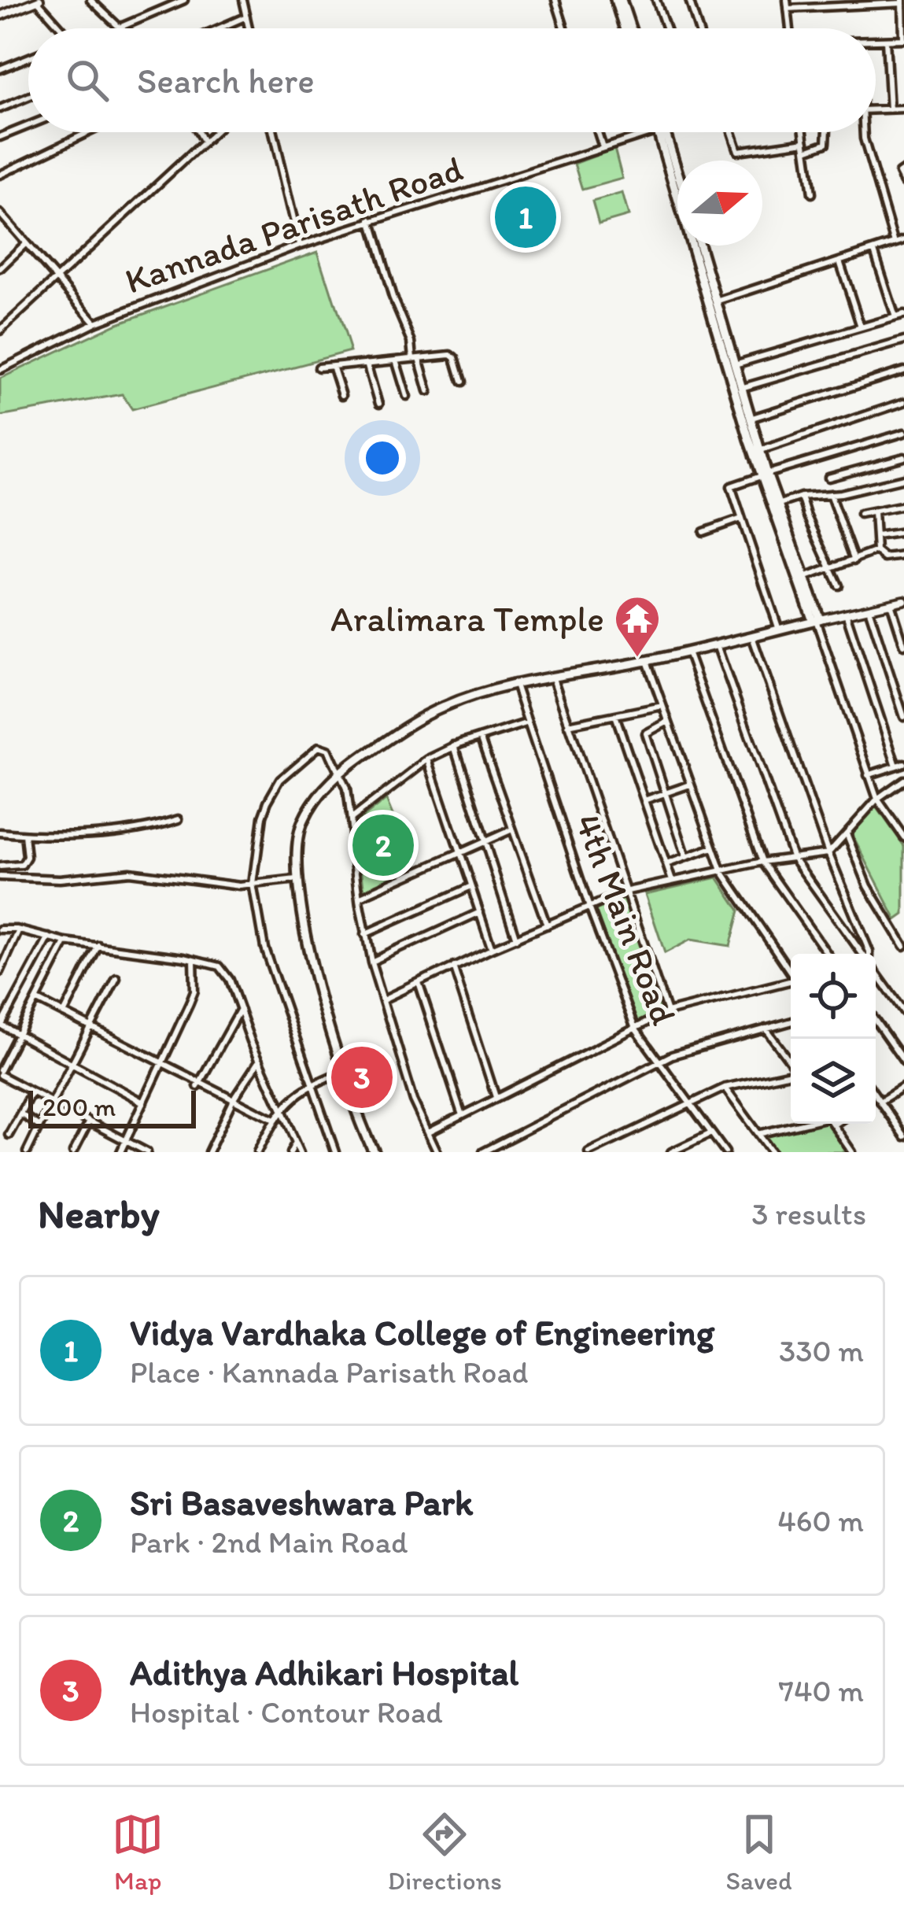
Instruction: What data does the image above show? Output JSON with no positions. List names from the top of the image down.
{
  "streets": {
    "street": ["Kannada Parisath Road", "4th Main Road"]
  },
  "places": {
    "temple": ["Aralimara Temple"]
  },
  "scale_bar": "200 m",
  "north": "right",
  "page": {
    "search": "Search here",
    "pins": ["1", "2", "3"],
    "scale": "200 m",
    "heading": ["Nearby", "3 results"],
    "list": [
      {
        "mark": "1",
        "name": "Vidya Vardhaka College of Engineering",
        "note": "Place · Kannada Parisath Road",
        "value": "330 m"
      },
      {
        "mark": "2",
        "name": "Sri Basaveshwara Park",
        "note": "Park · 2nd Main Road",
        "value": "460 m"
      },
      {
        "mark": "3",
        "name": "Adithya Adhikari Hospital",
        "note": "Hospital · Contour Road",
        "value": "740 m"
      }
    ],
    "nav": ["Map", "Directions", "Saved"]
  }
}
